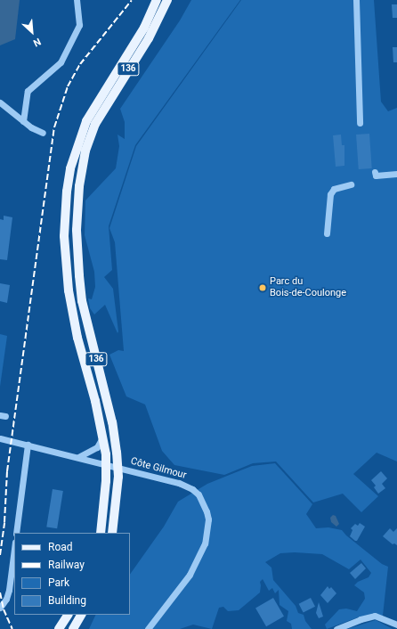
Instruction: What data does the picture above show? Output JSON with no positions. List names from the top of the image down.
{
  "streets": {
    "main road": ["136"],
    "street": ["Côte Gilmour"]
  },
  "crossings": [
    ["136", "Côte Gilmour"]
  ],
  "places": ["Parc du Bois-de-Coulonge"],
  "legend": [
    "Road",
    "Railway",
    "Park",
    "Building"
  ],
  "north": "bottom right"
}
